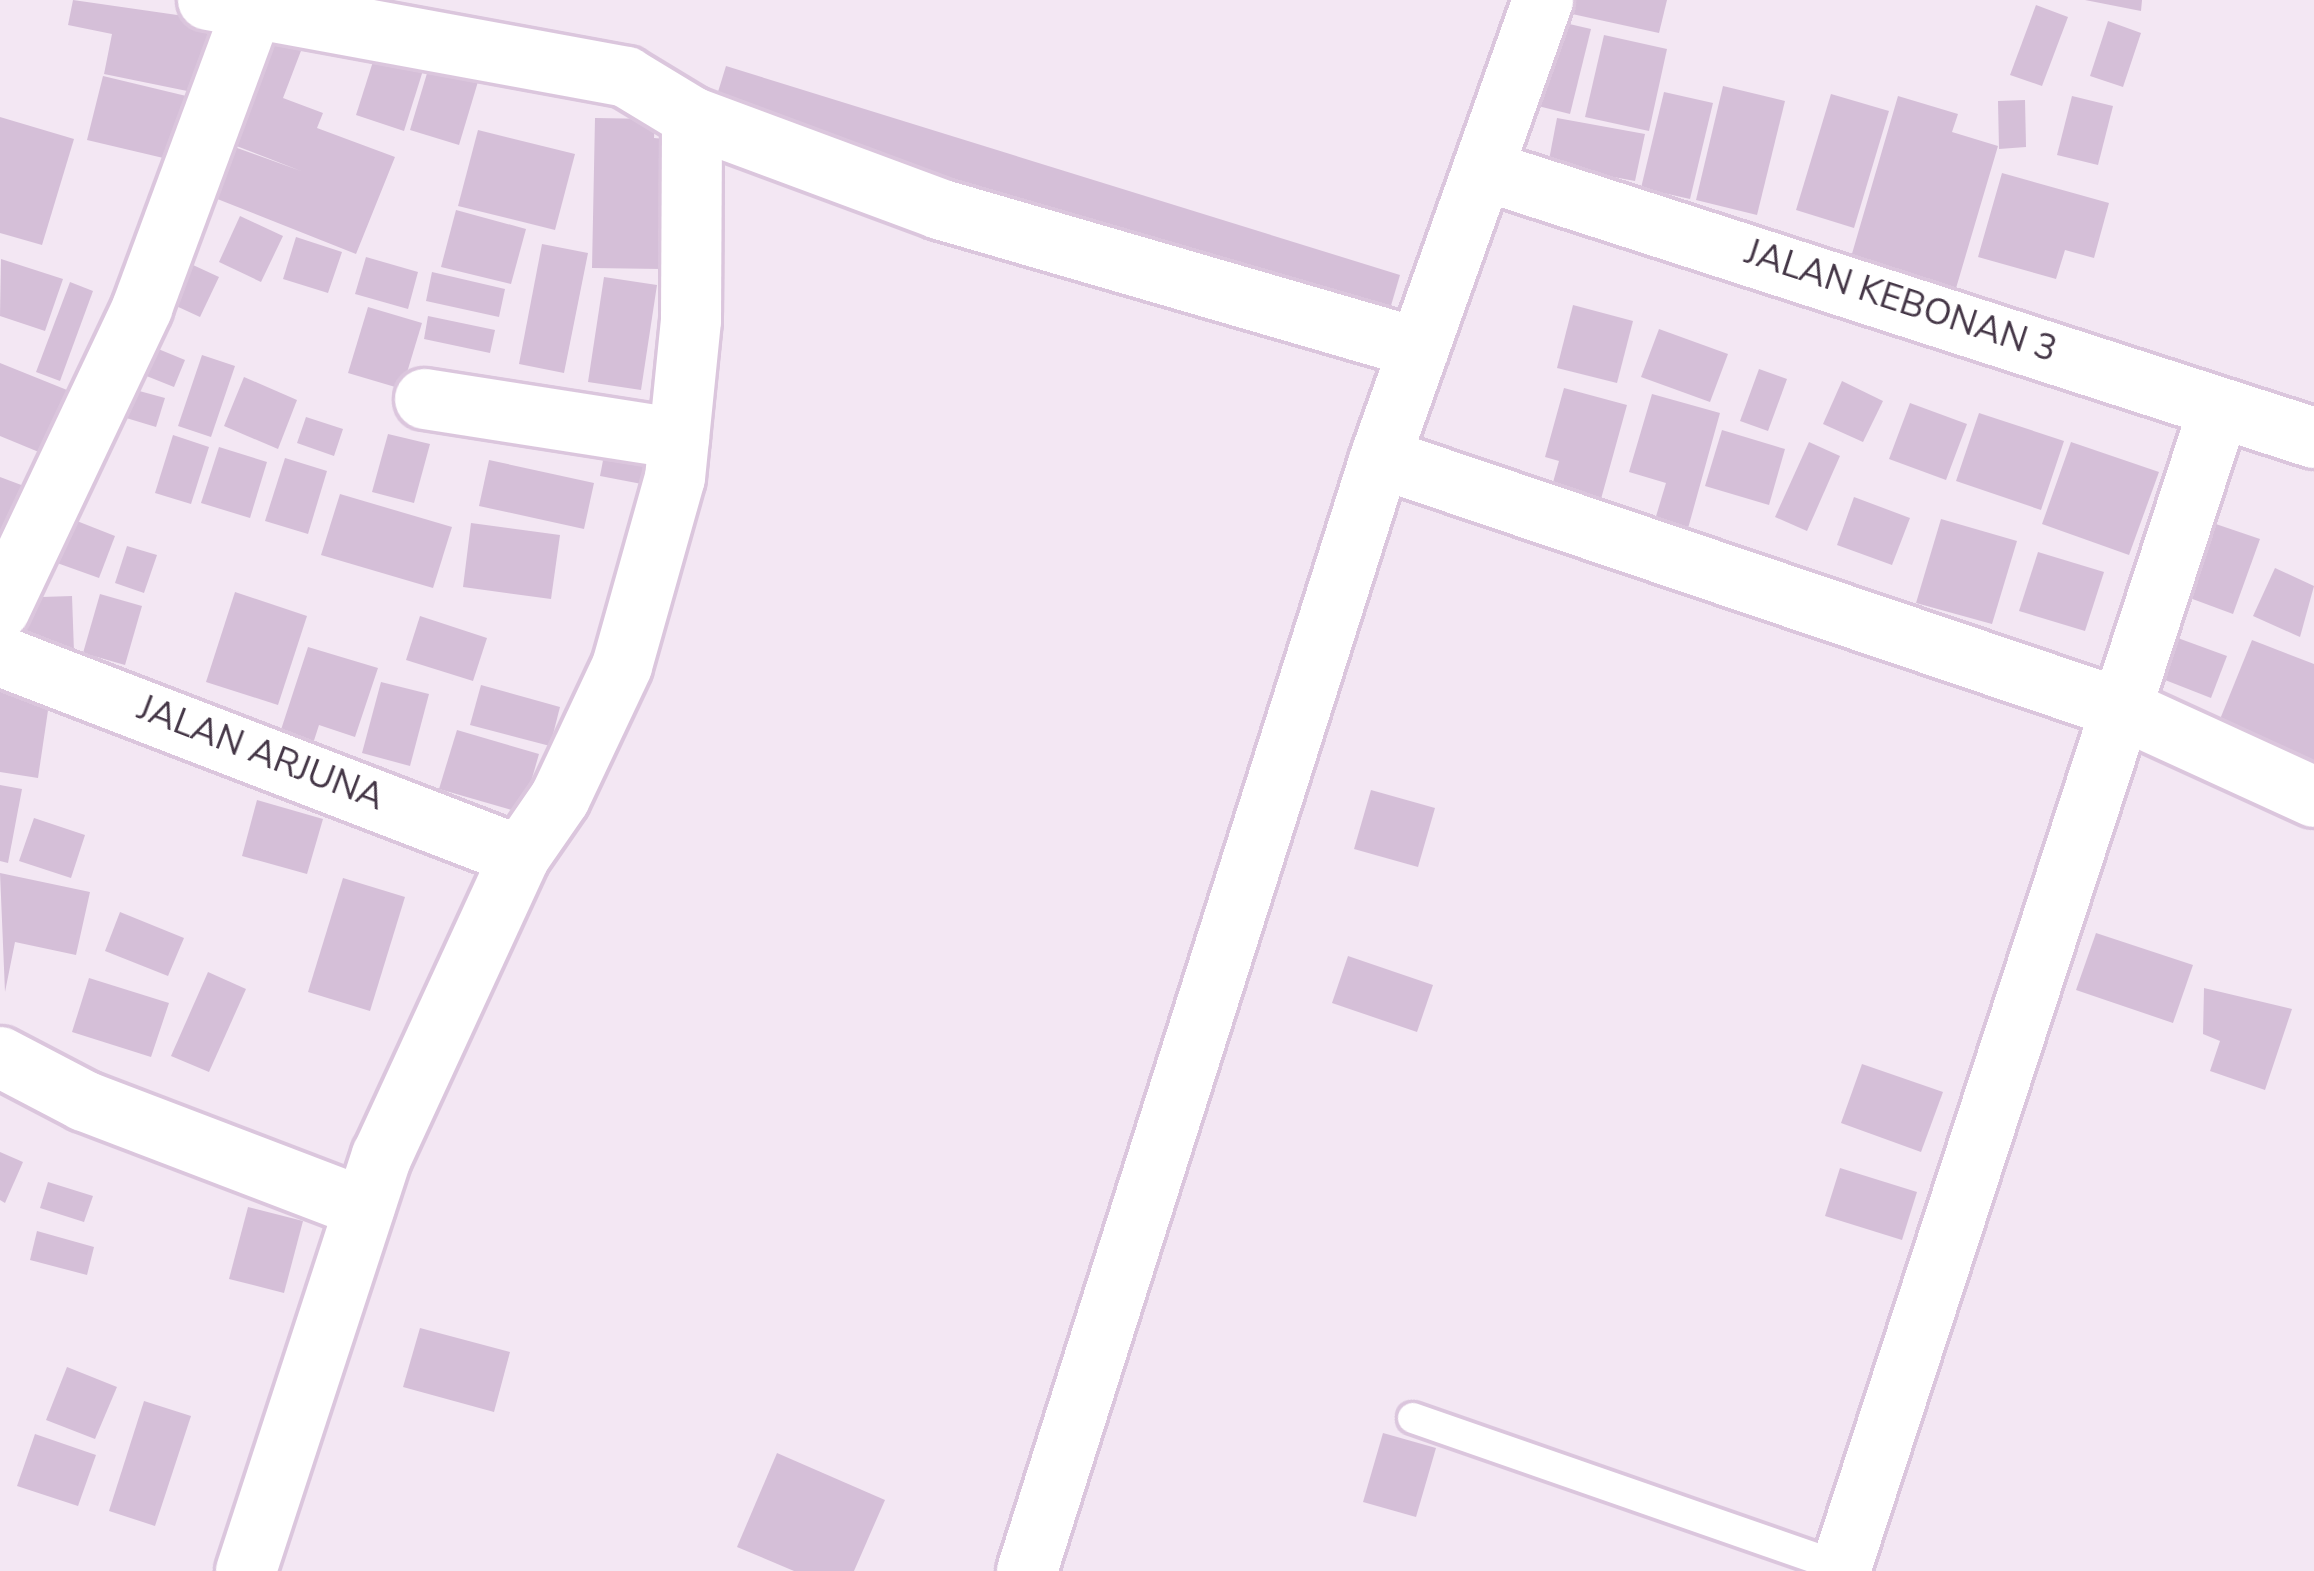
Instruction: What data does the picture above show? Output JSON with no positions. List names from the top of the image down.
{
  "streets": {
    "street": ["JALAN KEBONAN 3", "JALAN ARJUNA"]
  }
}
